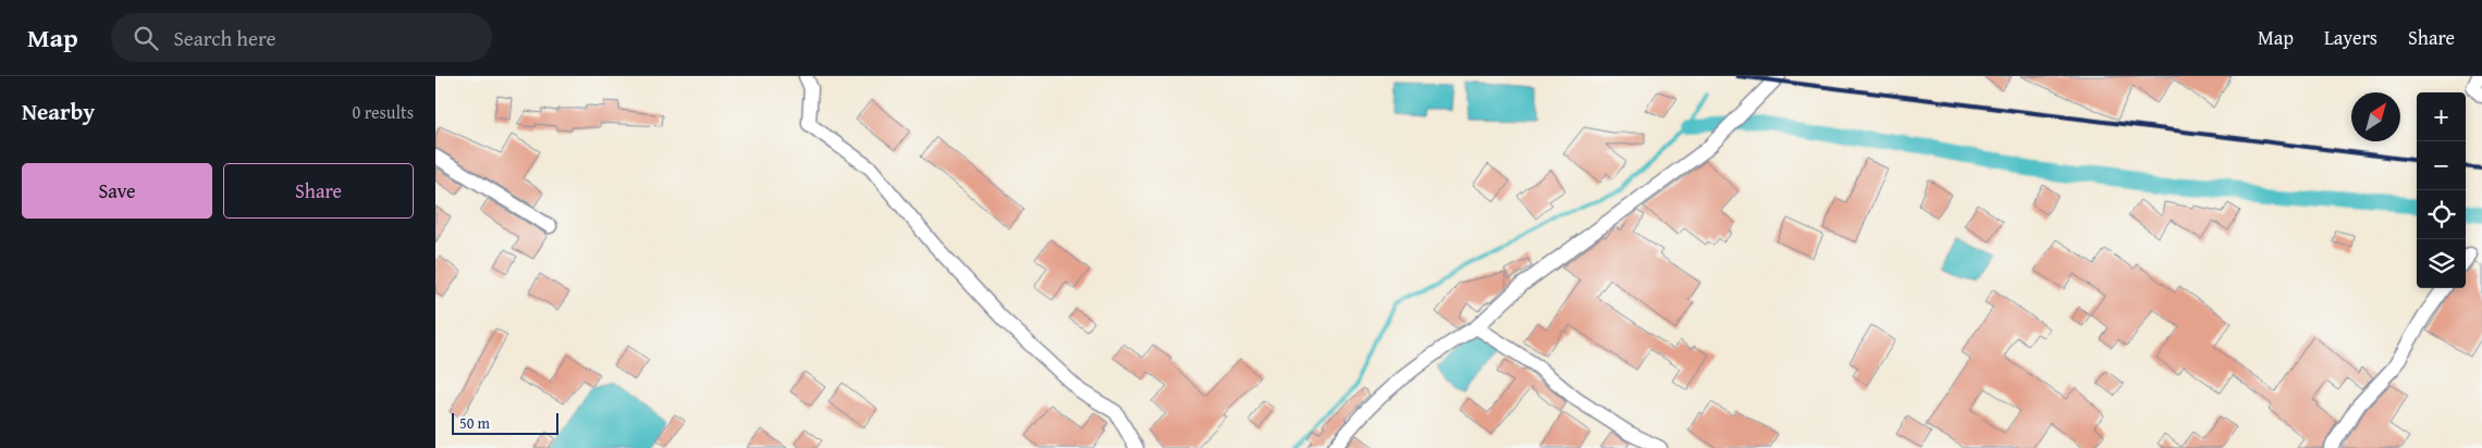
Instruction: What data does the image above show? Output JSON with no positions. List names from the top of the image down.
{
  "scale_bar": "50 m",
  "north": "top right",
  "page": {
    "header": "Map",
    "search": "Search here",
    "nav": ["Map", "Layers", "Share"],
    "heading": ["Nearby", "0 results"],
    "map_buttons": ["+", "−"],
    "buttons": ["Save", "Share"],
    "scale": "50 m"
  }
}
